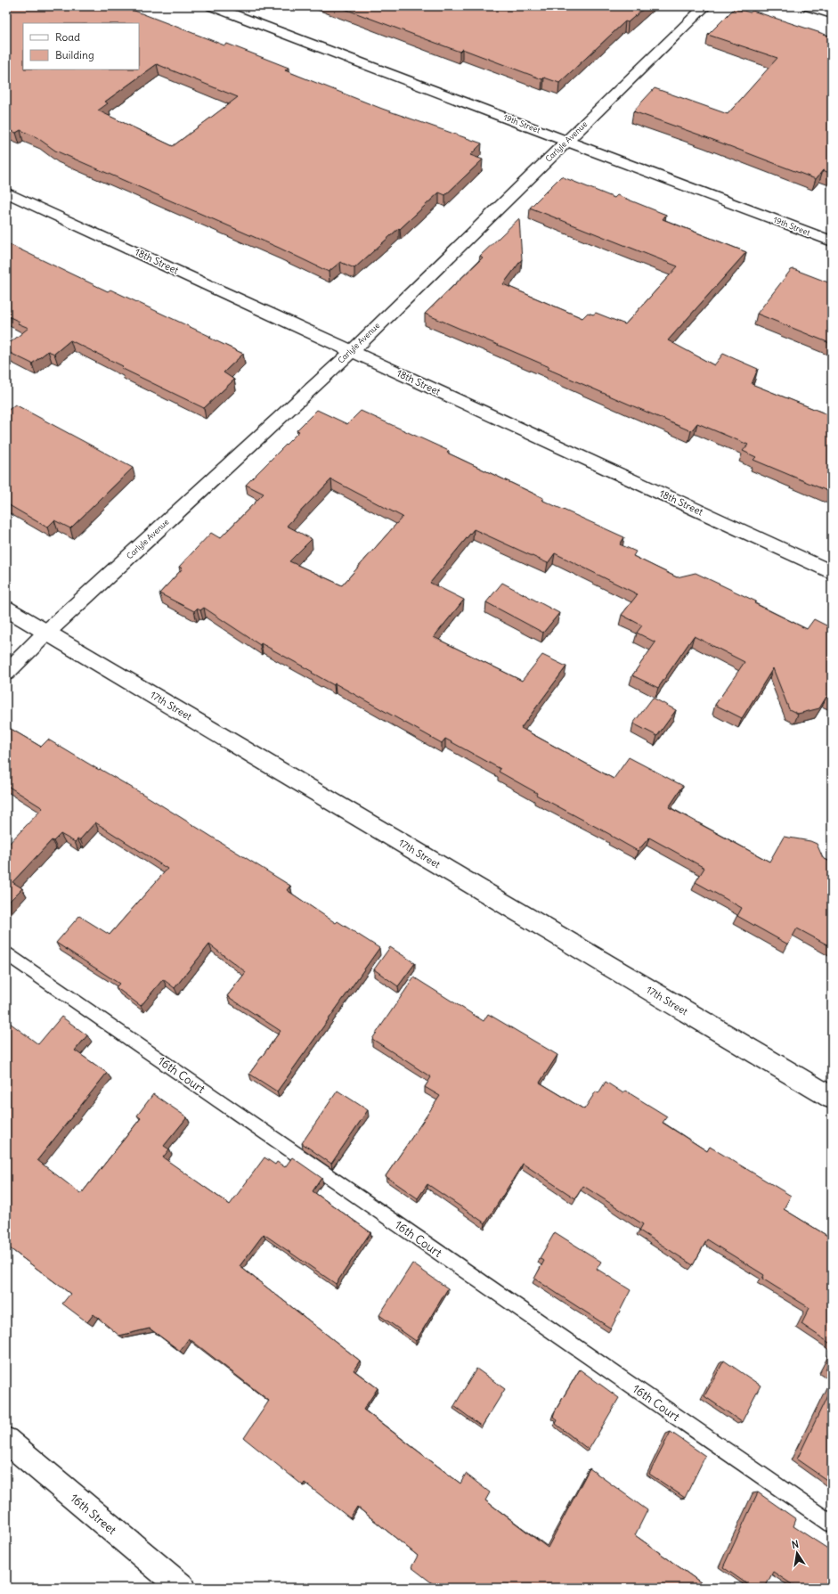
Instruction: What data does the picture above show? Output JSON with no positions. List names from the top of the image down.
{
  "streets": {
    "street": [
      "19th Street",
      "Carlyle Avenue",
      "18th Street",
      "17th Street",
      "16th Street"
    ],
    "lane": ["16th Court"]
  },
  "crossings": [
    ["19th Street", "Carlyle Avenue"],
    ["Carlyle Avenue", "18th Street"],
    ["Carlyle Avenue", "17th Street"]
  ],
  "legend": ["Road", "Building"],
  "north": "top"
}
